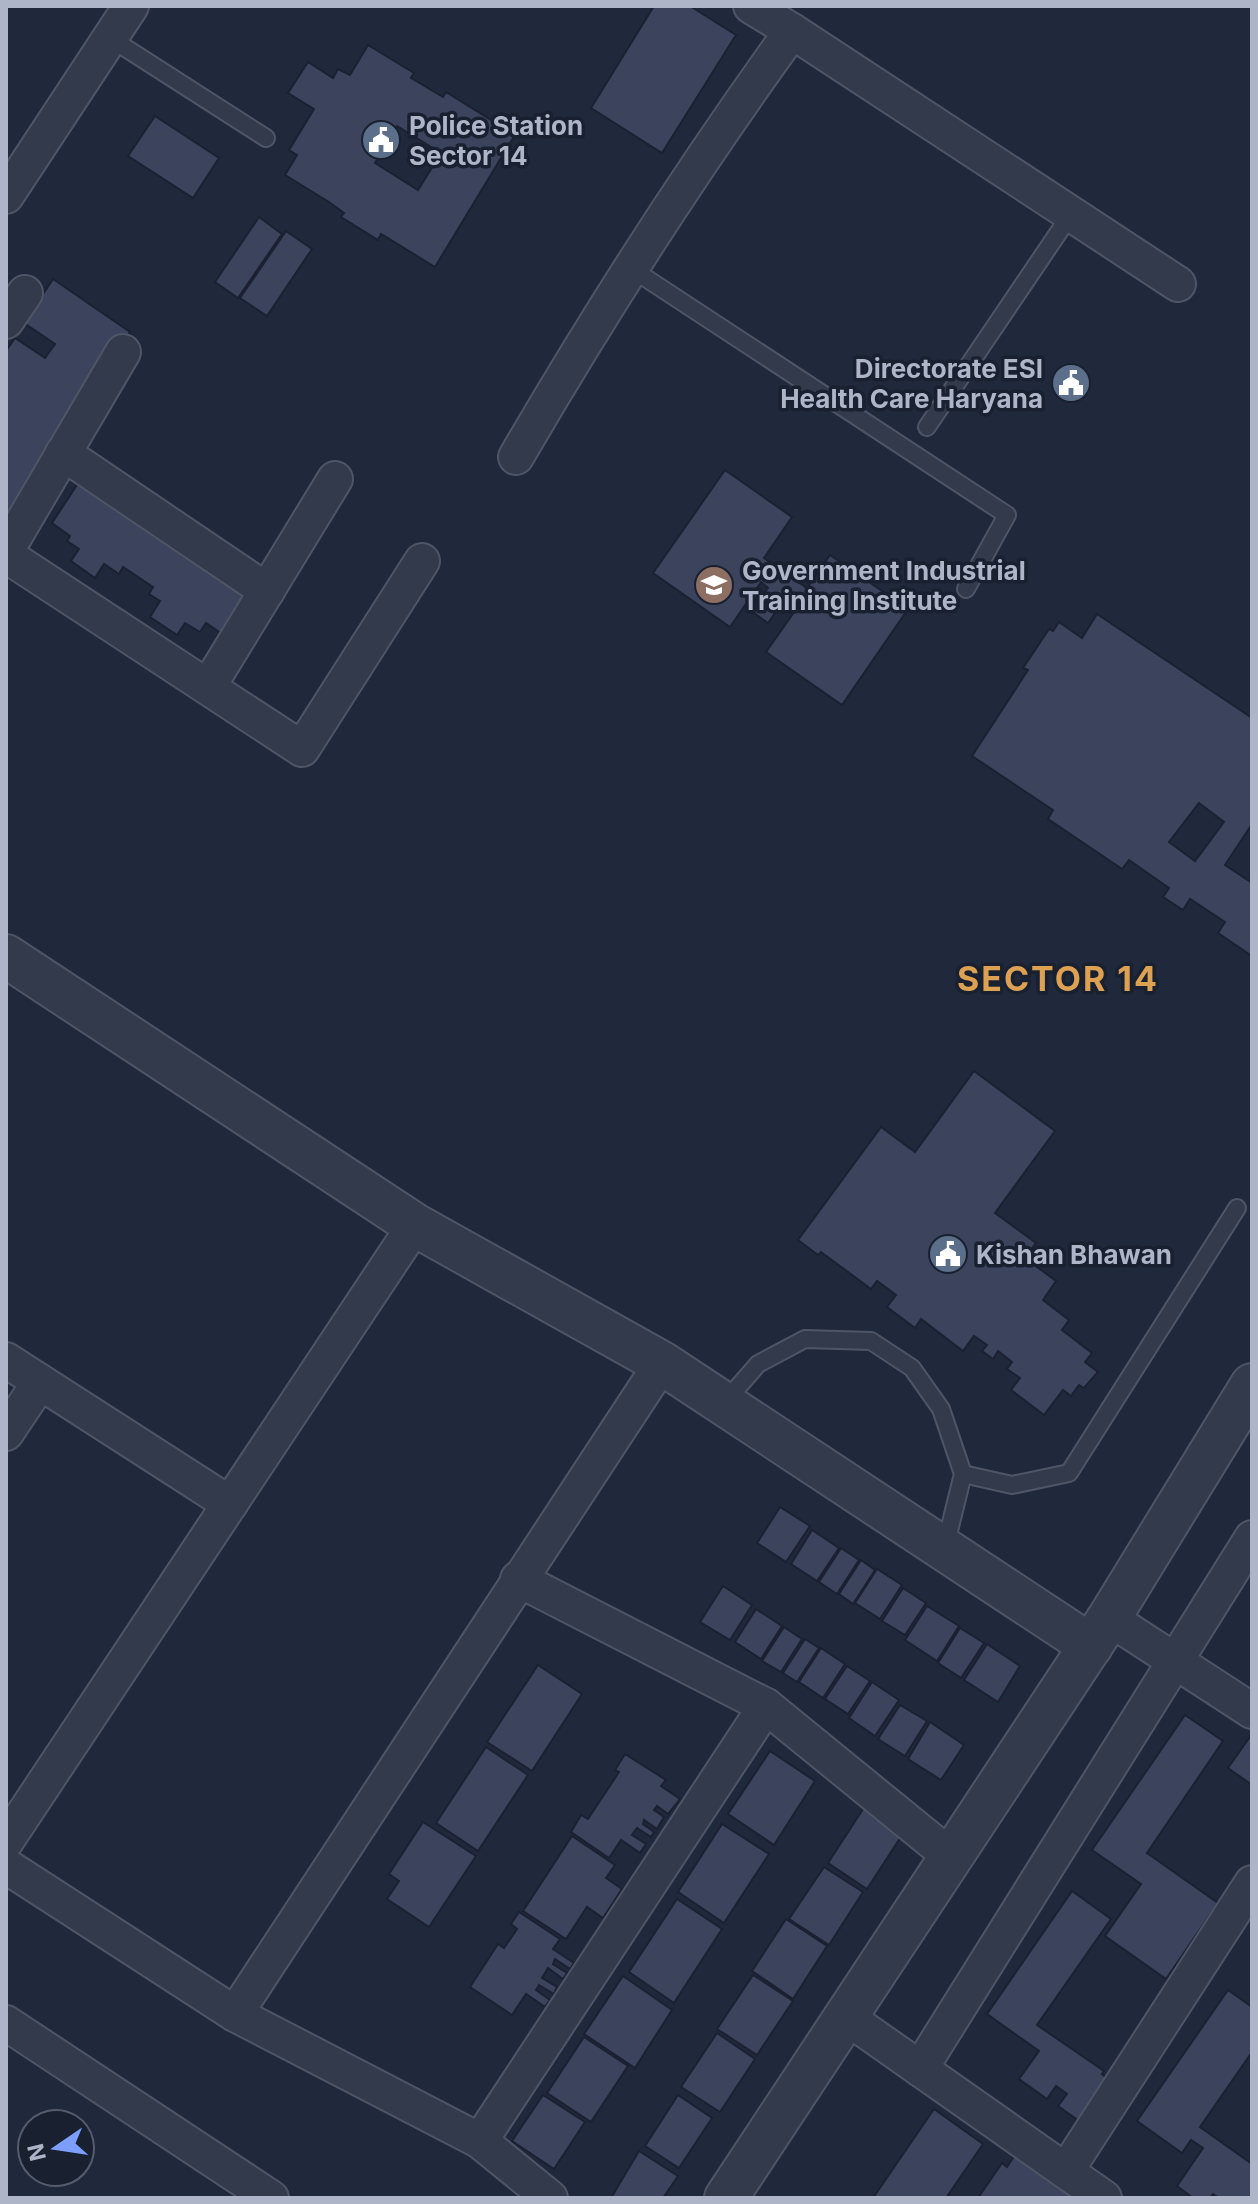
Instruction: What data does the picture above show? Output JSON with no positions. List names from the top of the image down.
{
  "districts": ["SECTOR 14"],
  "places": {
    "public building": ["Police Station Sector 14", "Directorate ESI Health Care Haryana", "Kishan Bhawan"],
    "school or university": ["Government Industrial Training Institute"]
  },
  "north": "left"
}
